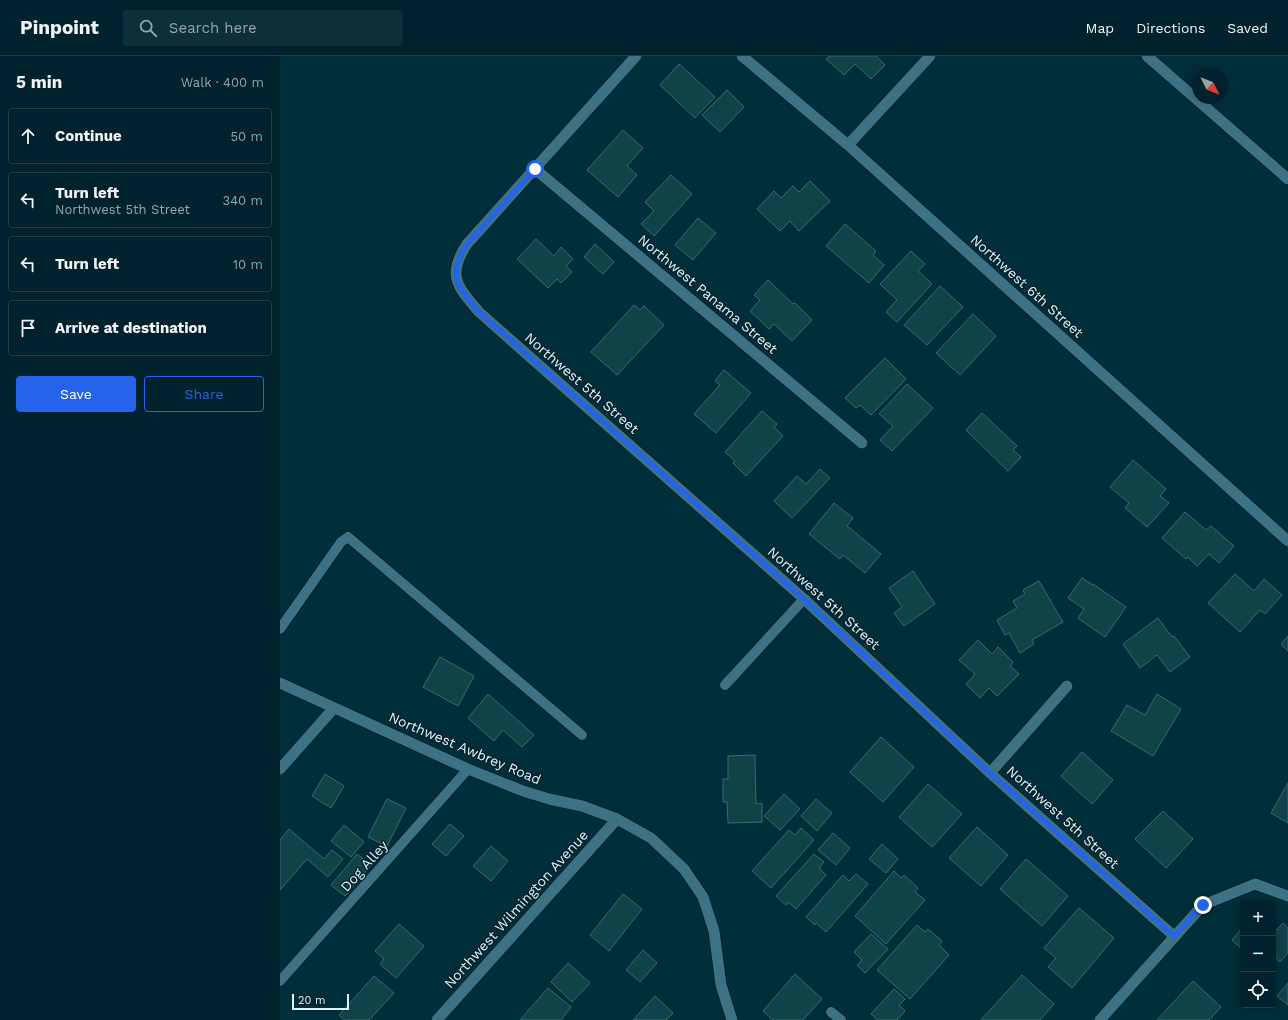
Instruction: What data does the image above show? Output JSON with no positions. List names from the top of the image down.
{
  "streets": {
    "street": [
      "Northwest 6th Street",
      "Northwest Panama Street",
      "Northwest 5th Street",
      "Northwest Awbrey Road",
      "Northwest Wilmington Avenue"
    ],
    "lane": ["Dog Alley"]
  },
  "crossings": [
    ["Northwest Panama Street", "Northwest 5th Street"],
    ["Northwest Awbrey Road", "Dog Alley"],
    ["Northwest Awbrey Road", "Northwest Wilmington Avenue"]
  ],
  "scale_bar": "20 m",
  "north": "bottom right",
  "page": {
    "header": "Pinpoint",
    "search": "Search here",
    "nav": ["Map", "Directions", "Saved"],
    "heading": ["5 min", "Walk · 400 m"],
    "list": [
      ["Continue", "50 m"],
      ["Turn left", "Northwest 5th Street", "340 m"],
      ["Turn left", "10 m"],
      "Arrive at destination"
    ],
    "buttons": ["Save", "Share"],
    "map_buttons": ["+", "−"],
    "scale": "20 m"
  }
}
